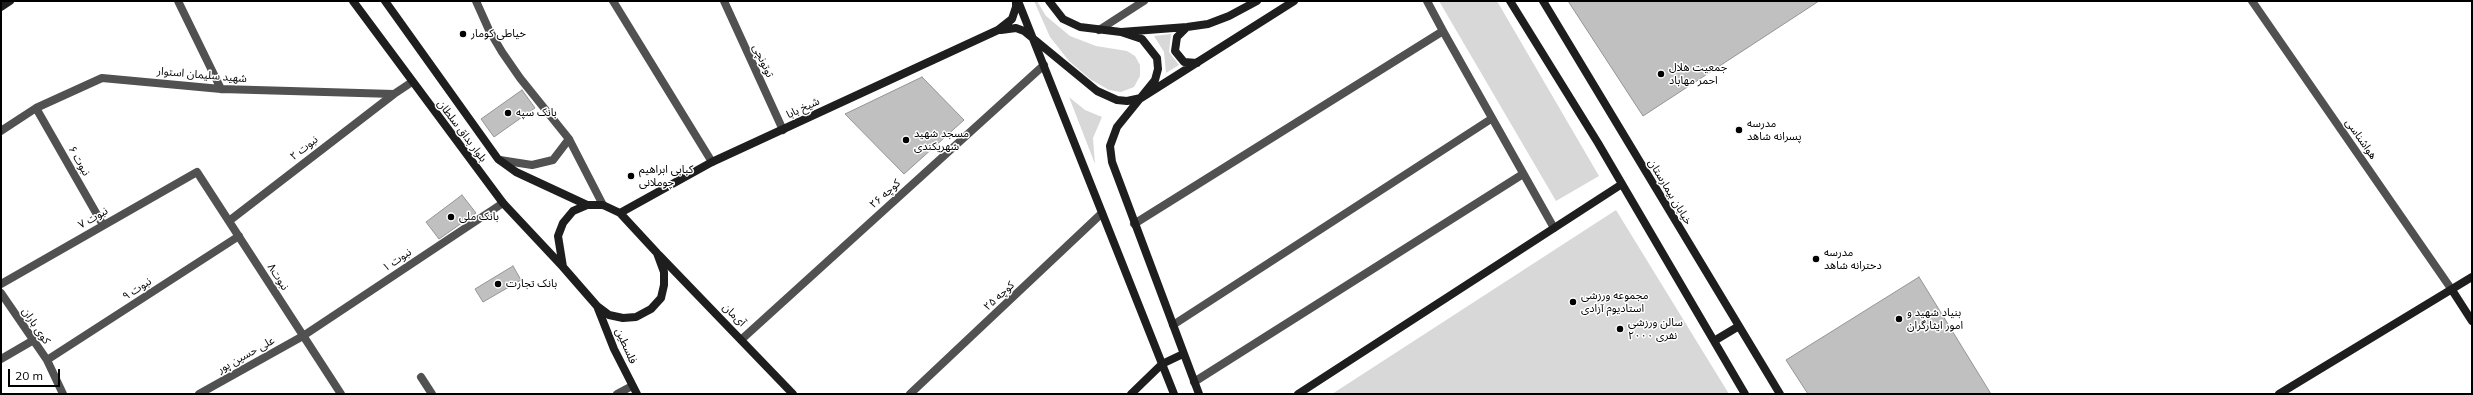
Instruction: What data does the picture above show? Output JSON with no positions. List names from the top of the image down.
{
  "streets": {
    "street": [
      "توتونچی",
      "شهید سلیمان استوار",
      "شیخ بابا",
      "بلوار بداق سلطان",
      "هواشناسی",
      "نبوت ۲",
      "نبوت ۶",
      "خیابان بیمارستان",
      "کوچه ۲۶",
      "نبوت ۷",
      "نبوت ۱",
      "نبوت۸",
      "نبوت ۹",
      "کوچه ۲۵",
      "آی‌مان",
      "کوی باران",
      "فلسطین",
      "علی حسین پور"
    ]
  },
  "crossings": [
    ["توتونچی", "شیخ بابا"],
    ["شهید سلیمان استوار", "نبوت ۲"],
    ["شهید سلیمان استوار", "نبوت ۶"],
    ["شیخ بابا", "بلوار بداق سلطان"],
    ["شیخ بابا", "آی‌مان"],
    ["شیخ بابا", "فلسطین"],
    ["بلوار بداق سلطان", "نبوت ۱"],
    ["بلوار بداق سلطان", "آی‌مان"],
    ["بلوار بداق سلطان", "فلسطین"],
    ["نبوت ۲", "نبوت۸"],
    ["نبوت ۶", "نبوت ۷"],
    ["کوچه ۲۶", "آی‌مان"],
    ["نبوت ۷", "نبوت۸"],
    ["نبوت ۱", "نبوت۸"],
    ["نبوت ۱", "علی حسین پور"],
    ["نبوت۸", "نبوت ۹"],
    ["نبوت۸", "علی حسین پور"],
    ["نبوت ۹", "کوی باران"],
    ["آی‌مان", "فلسطین"]
  ],
  "places": [
    "خیاطی کومار",
    "جمعیت هلال احمر مهاباد",
    "بانک سپه",
    "مدرسه پسرانه شاهد",
    "مسجد شهید شهریکندی",
    "کبابی ابراهیم چوملانی",
    "بانک ملی",
    "مدرسه دخترانه شاهد",
    "بانک تجارت",
    "مجموعه ورزشی استادیوم آزادی",
    "بنیاد شهید و امور ایثارگران",
    "سالن ورزشی ۲۰۰۰ نفری"
  ],
  "scale_bar": "20 m"
}
